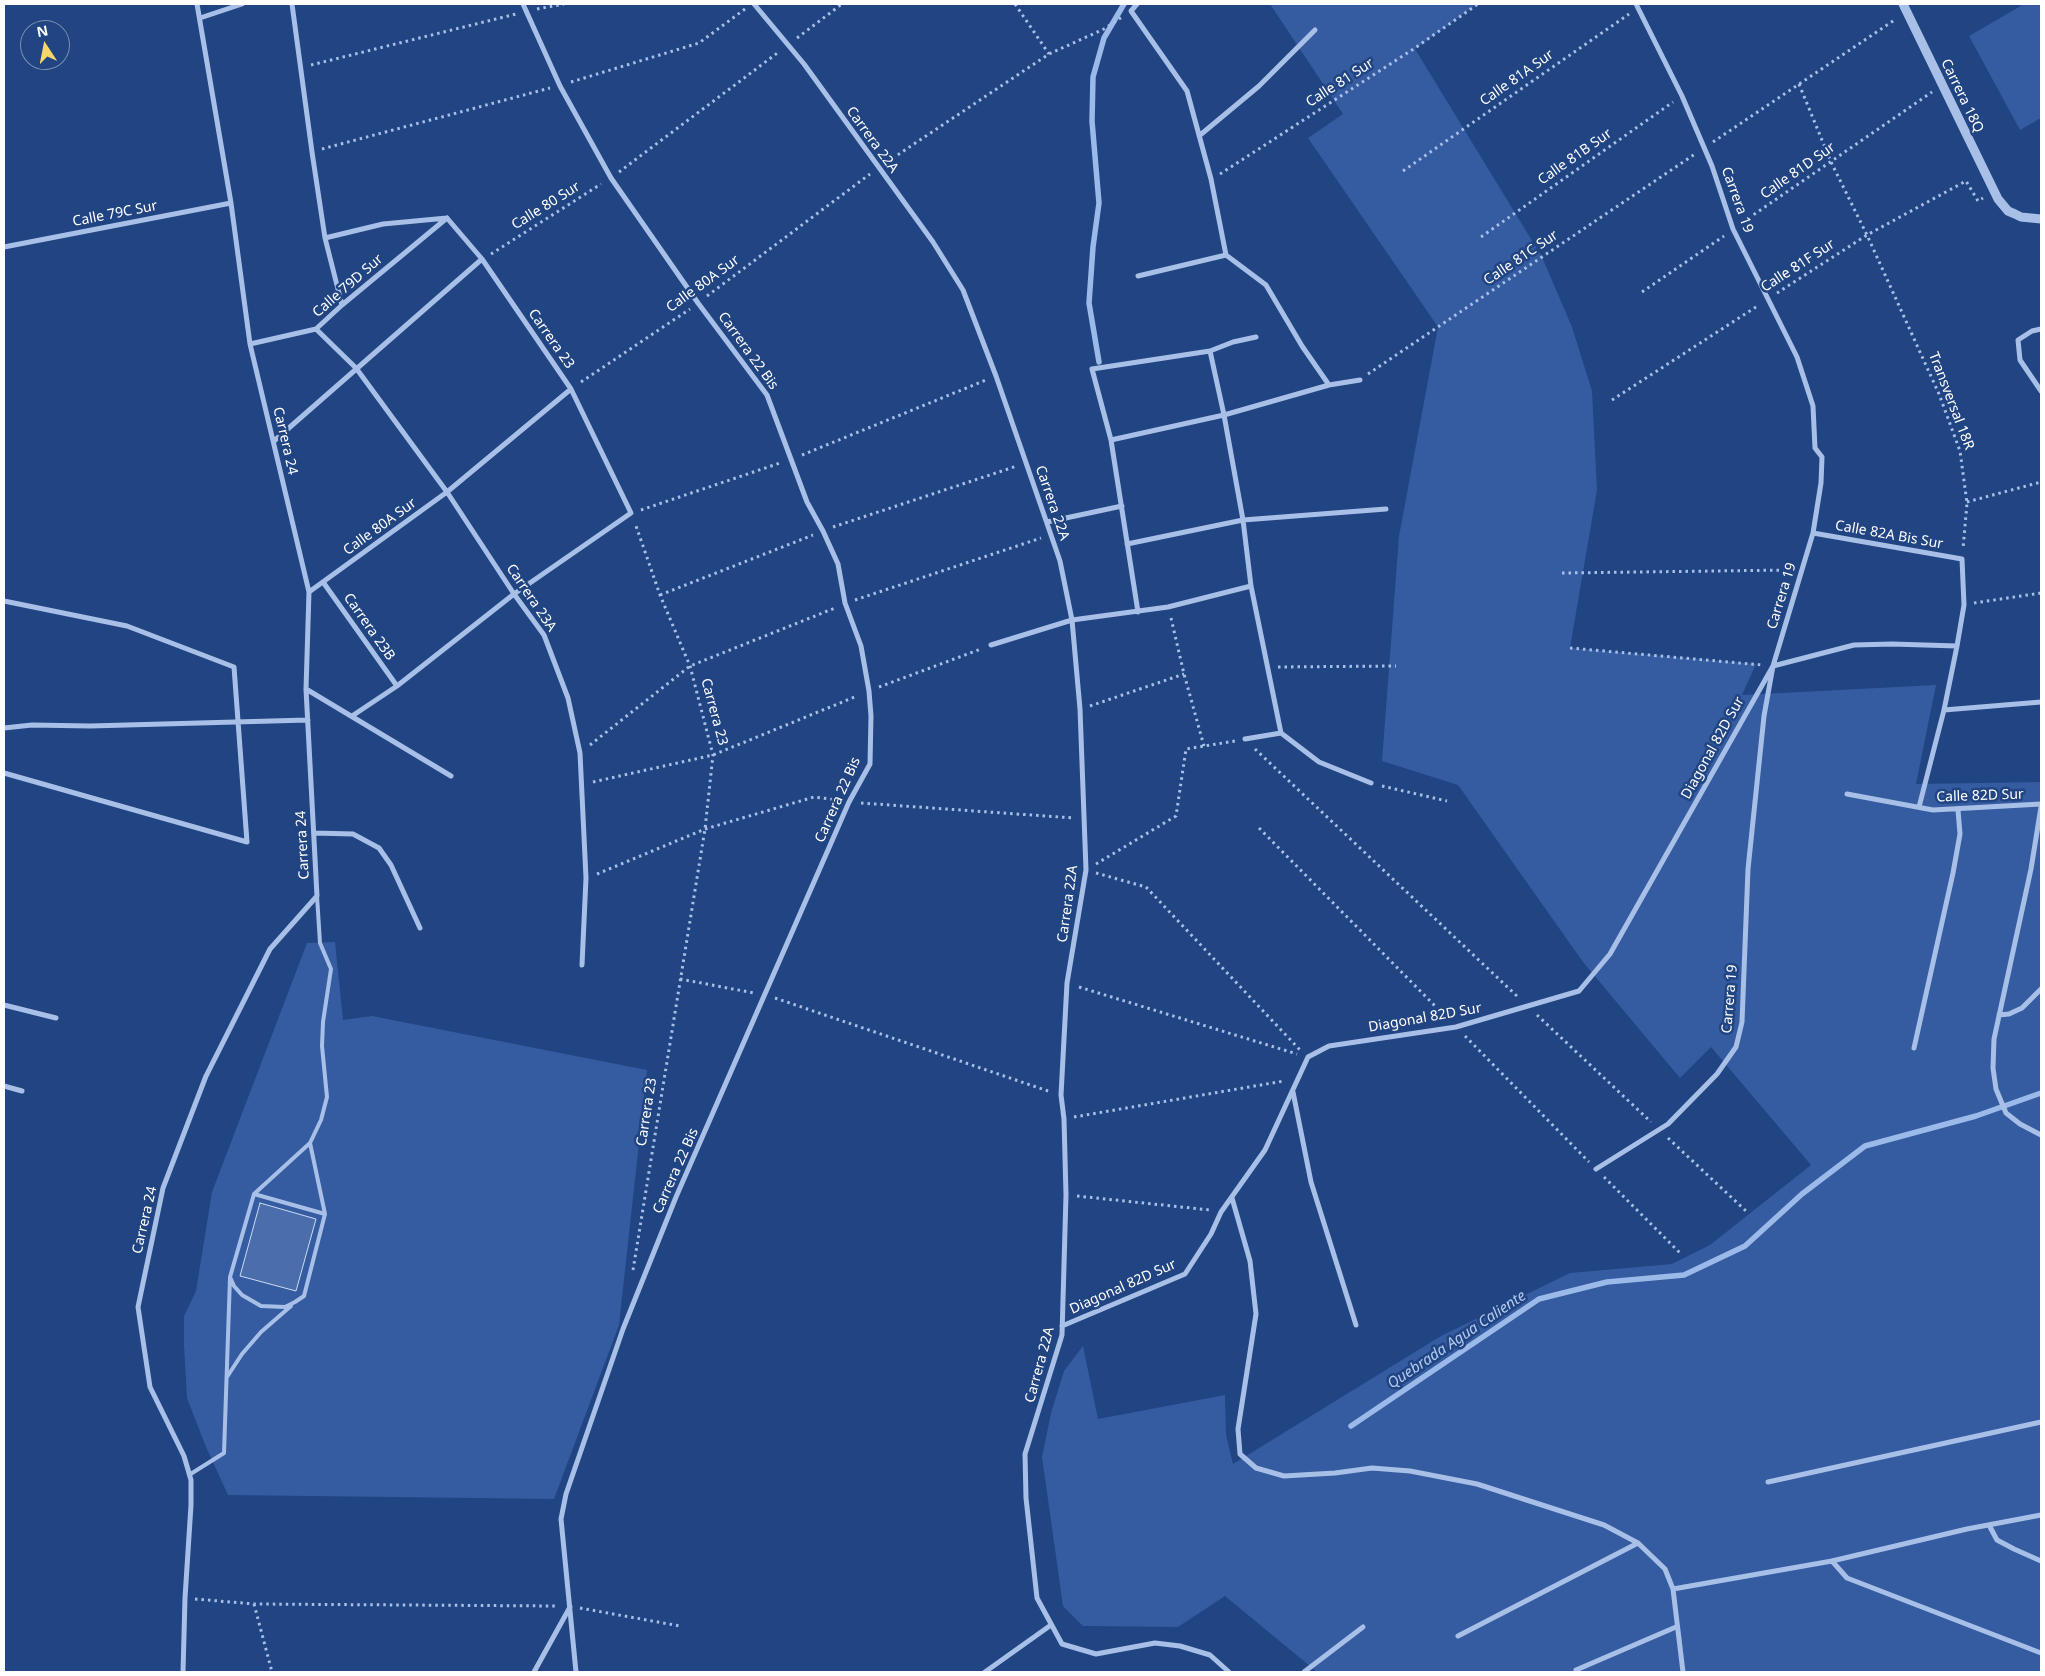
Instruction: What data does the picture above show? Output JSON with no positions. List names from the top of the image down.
{
  "streets": {
    "street": [
      "Carrera 18Q",
      "Carrera 22A",
      "Carrera 19",
      "Calle 79C Sur",
      "Calle 80A Sur",
      "Calle 79D Sur",
      "Carrera 23",
      "Carrera 22 Bis",
      "Carrera 24",
      "Calle 82A Bis Sur",
      "Carrera 23A",
      "Carrera 23B",
      "Diagonal 82D Sur",
      "Calle 82D Sur"
    ],
    "path": [
      "Calle 81A Sur",
      "Calle 81 Sur",
      "Calle 81B Sur",
      "Calle 81D Sur",
      "Calle 80 Sur",
      "Calle 81C Sur",
      "Calle 81F Sur",
      "Transversal 18R"
    ]
  },
  "crossings": [
    ["Calle 81A Sur", "Carrera 19"],
    ["Carrera 18Q", "Calle 81D Sur"],
    ["Carrera 18Q", "Calle 81C Sur"],
    ["Carrera 18Q", "Calle 81F Sur"],
    ["Carrera 22A", "Calle 80 Sur"],
    ["Carrera 22A", "Calle 80A Sur"],
    ["Carrera 22A", "Diagonal 82D Sur"],
    ["Calle 81B Sur", "Carrera 19"],
    ["Calle 81D Sur", "Carrera 19"],
    ["Calle 81D Sur", "Transversal 18R"],
    ["Carrera 19", "Calle 81C Sur"],
    ["Carrera 19", "Calle 81F Sur"],
    ["Carrera 19", "Calle 82A Bis Sur"],
    ["Carrera 19", "Diagonal 82D Sur"],
    ["Calle 80 Sur", "Carrera 23"],
    ["Calle 80 Sur", "Carrera 22 Bis"],
    ["Calle 79C Sur", "Carrera 24"],
    ["Calle 81C Sur", "Transversal 18R"],
    ["Calle 81F Sur", "Transversal 18R"],
    ["Calle 80A Sur", "Carrera 23"],
    ["Calle 80A Sur", "Carrera 22 Bis"],
    ["Calle 80A Sur", "Carrera 24"],
    ["Calle 80A Sur", "Carrera 23A"],
    ["Calle 80A Sur", "Carrera 23B"],
    ["Calle 79D Sur", "Carrera 23"],
    ["Calle 79D Sur", "Carrera 24"],
    ["Calle 79D Sur", "Carrera 23A"],
    ["Transversal 18R", "Calle 82A Bis Sur"]
  ],
  "water": ["Quebrada Agua Caliente"],
  "north": "top"
}
